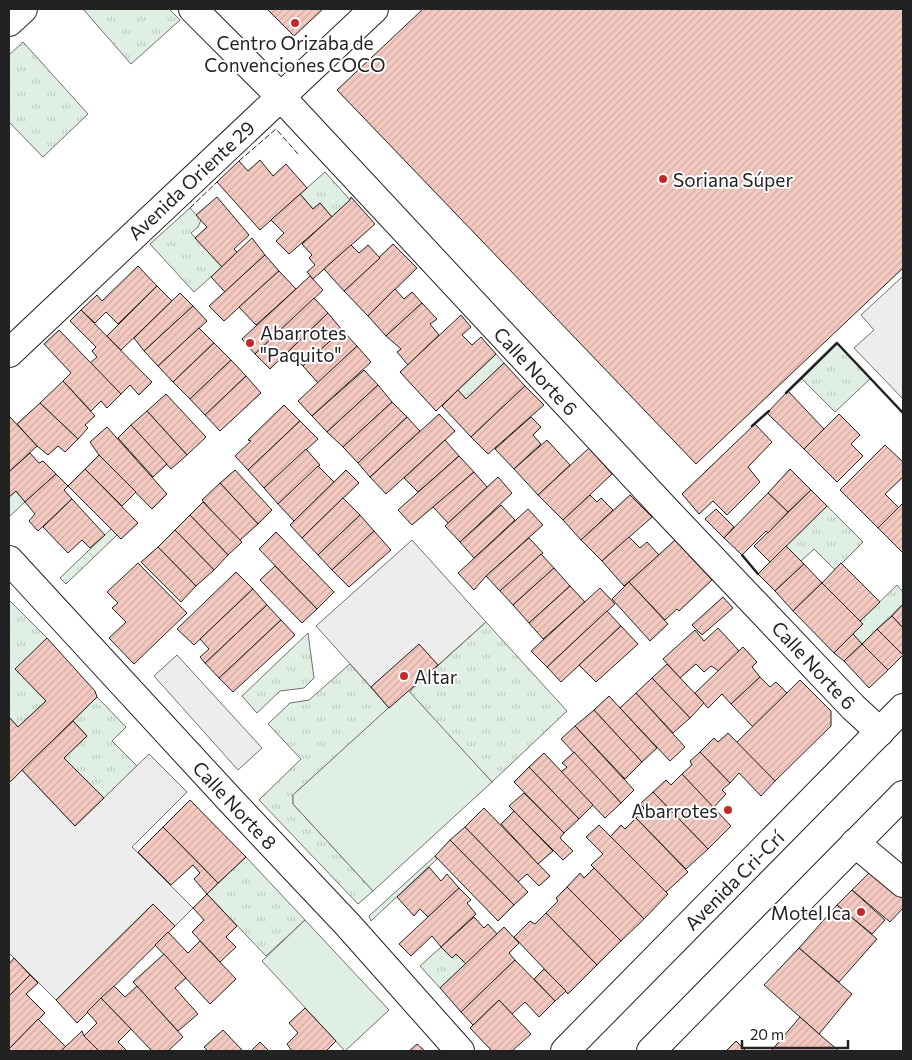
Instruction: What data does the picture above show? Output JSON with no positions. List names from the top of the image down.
{
  "streets": {
    "street": [
      "Avenida Oriente 29",
      "Calle Norte 6",
      "Calle Norte 8",
      "Avenida Cri-Crí"
    ]
  },
  "crossings": [
    ["Avenida Oriente 29", "Calle Norte 6"],
    ["Calle Norte 6", "Avenida Cri-Crí"]
  ],
  "places": [
    "Centro Orizaba de Convenciones COCO",
    "Soriana Súper",
    "Abarrotes \"Paquito\"",
    "Altar",
    "Abarrotes",
    "Motel Ica"
  ],
  "scale_bar": "20 m"
}
